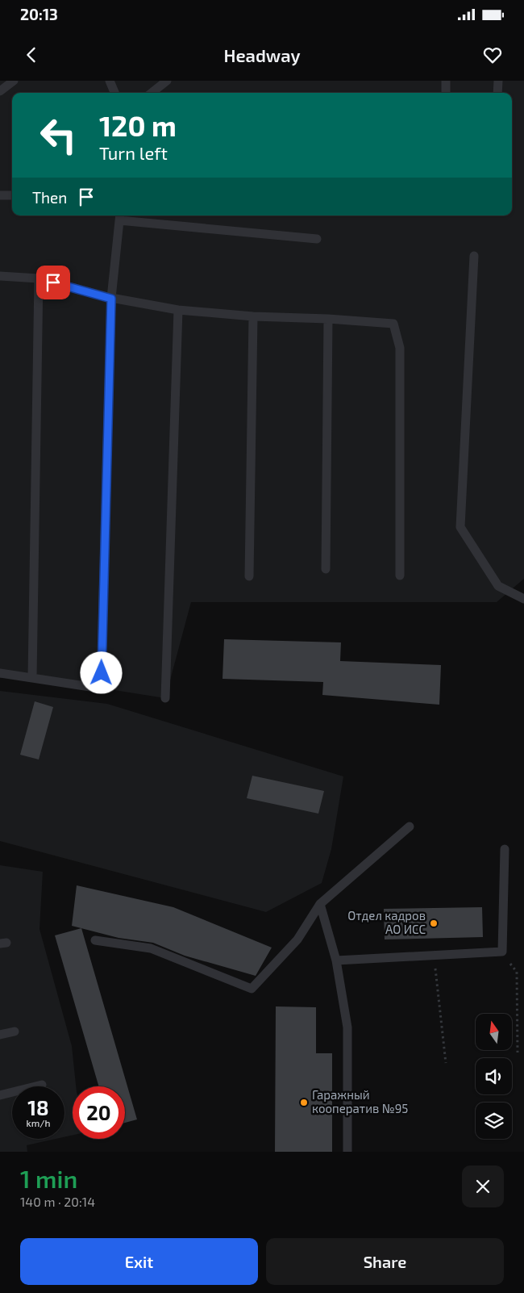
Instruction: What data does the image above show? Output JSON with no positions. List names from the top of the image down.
{
  "places": ["Отдел кадров АО ИСС", "Гаражный кооператив №95"],
  "north": "top",
  "page": {
    "status": "20:13",
    "header": "Headway",
    "turn": ["120 m", "Turn left"],
    "then": "Then",
    "speed": "18 km/h",
    "limit": "20",
    "heading": ["1 min", "140 m · 20:14"],
    "buttons": ["Exit", "Share"]
  }
}
